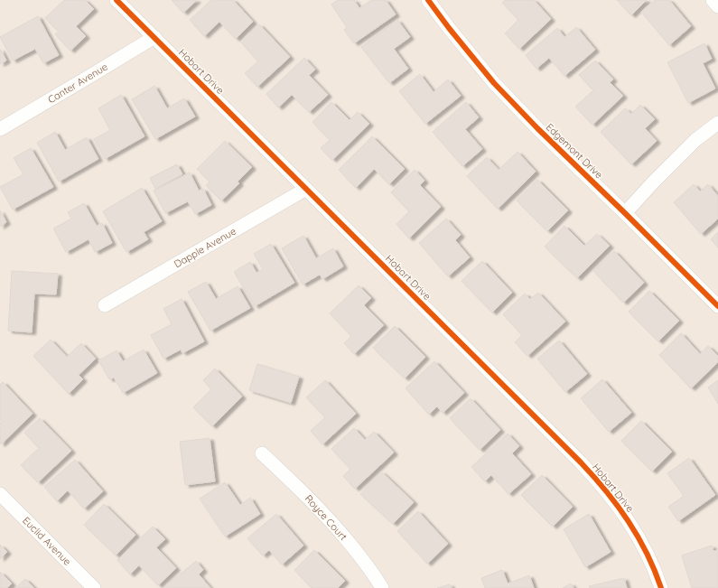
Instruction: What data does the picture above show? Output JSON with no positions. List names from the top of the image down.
{
  "streets": {
    "street": [
      "Hobart Drive",
      "Canter Avenue",
      "Edgemont Drive",
      "Dapple Avenue",
      "Royce Court",
      "Euclid Avenue"
    ]
  },
  "crossings": [
    ["Hobart Drive", "Canter Avenue"],
    ["Hobart Drive", "Dapple Avenue"]
  ]
}
